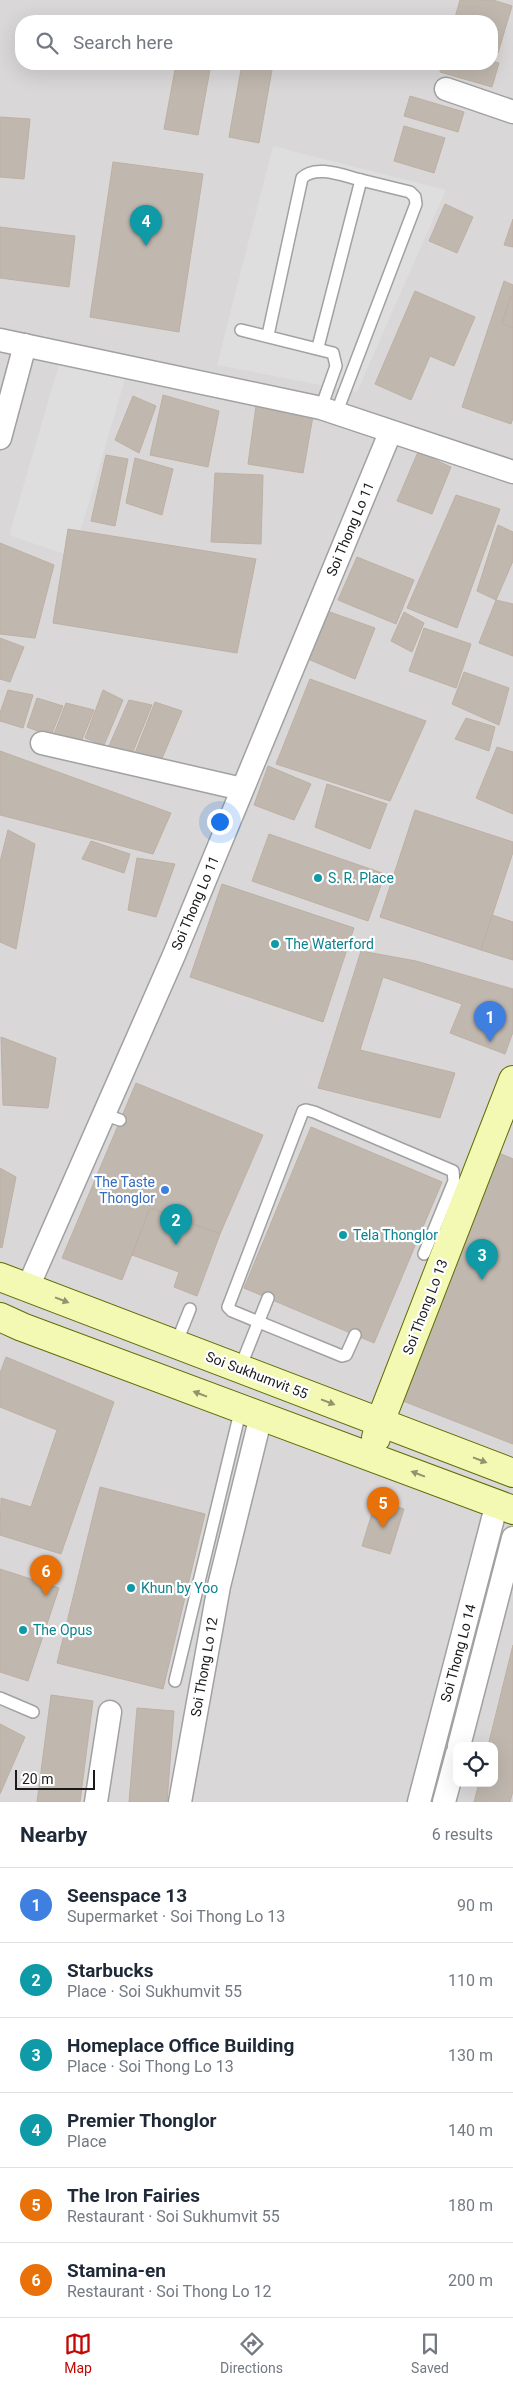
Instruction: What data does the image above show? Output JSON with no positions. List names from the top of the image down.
{
  "streets": {
    "main road": ["Soi Thong Lo 13", "Soi Sukhumvit 55"],
    "street": ["Soi Thong Lo 11", "Soi Thong Lo 14", "Soi Thong Lo 12"]
  },
  "crossings": [
    ["Soi Thong Lo 11", "Soi Sukhumvit 55"],
    ["Soi Thong Lo 13", "Soi Sukhumvit 55"]
  ],
  "places": [
    "S. R. Place",
    "The Waterford",
    "The Taste Thonglor",
    "Tela Thonglor",
    "Khun by Yoo",
    "The Opus"
  ],
  "scale_bar": "20 m",
  "page": {
    "search": "Search here",
    "pins": [
      "4",
      "1",
      "2",
      "3",
      "5",
      "6"
    ],
    "scale": "20 m",
    "heading": ["Nearby", "6 results"],
    "list": [
      {
        "mark": "1",
        "name": "Seenspace 13",
        "note": "Supermarket · Soi Thong Lo 13",
        "value": "90 m"
      },
      {
        "mark": "2",
        "name": "Starbucks",
        "note": "Place · Soi Sukhumvit 55",
        "value": "110 m"
      },
      {
        "mark": "3",
        "name": "Homeplace Office Building",
        "note": "Place · Soi Thong Lo 13",
        "value": "130 m"
      },
      {
        "mark": "4",
        "name": "Premier Thonglor",
        "note": "Place",
        "value": "140 m"
      },
      {
        "mark": "5",
        "name": "The Iron Fairies",
        "note": "Restaurant · Soi Sukhumvit 55",
        "value": "180 m"
      },
      {
        "mark": "6",
        "name": "Stamina-en",
        "note": "Restaurant · Soi Thong Lo 12",
        "value": "200 m"
      }
    ],
    "nav": ["Map", "Directions", "Saved"]
  }
}
